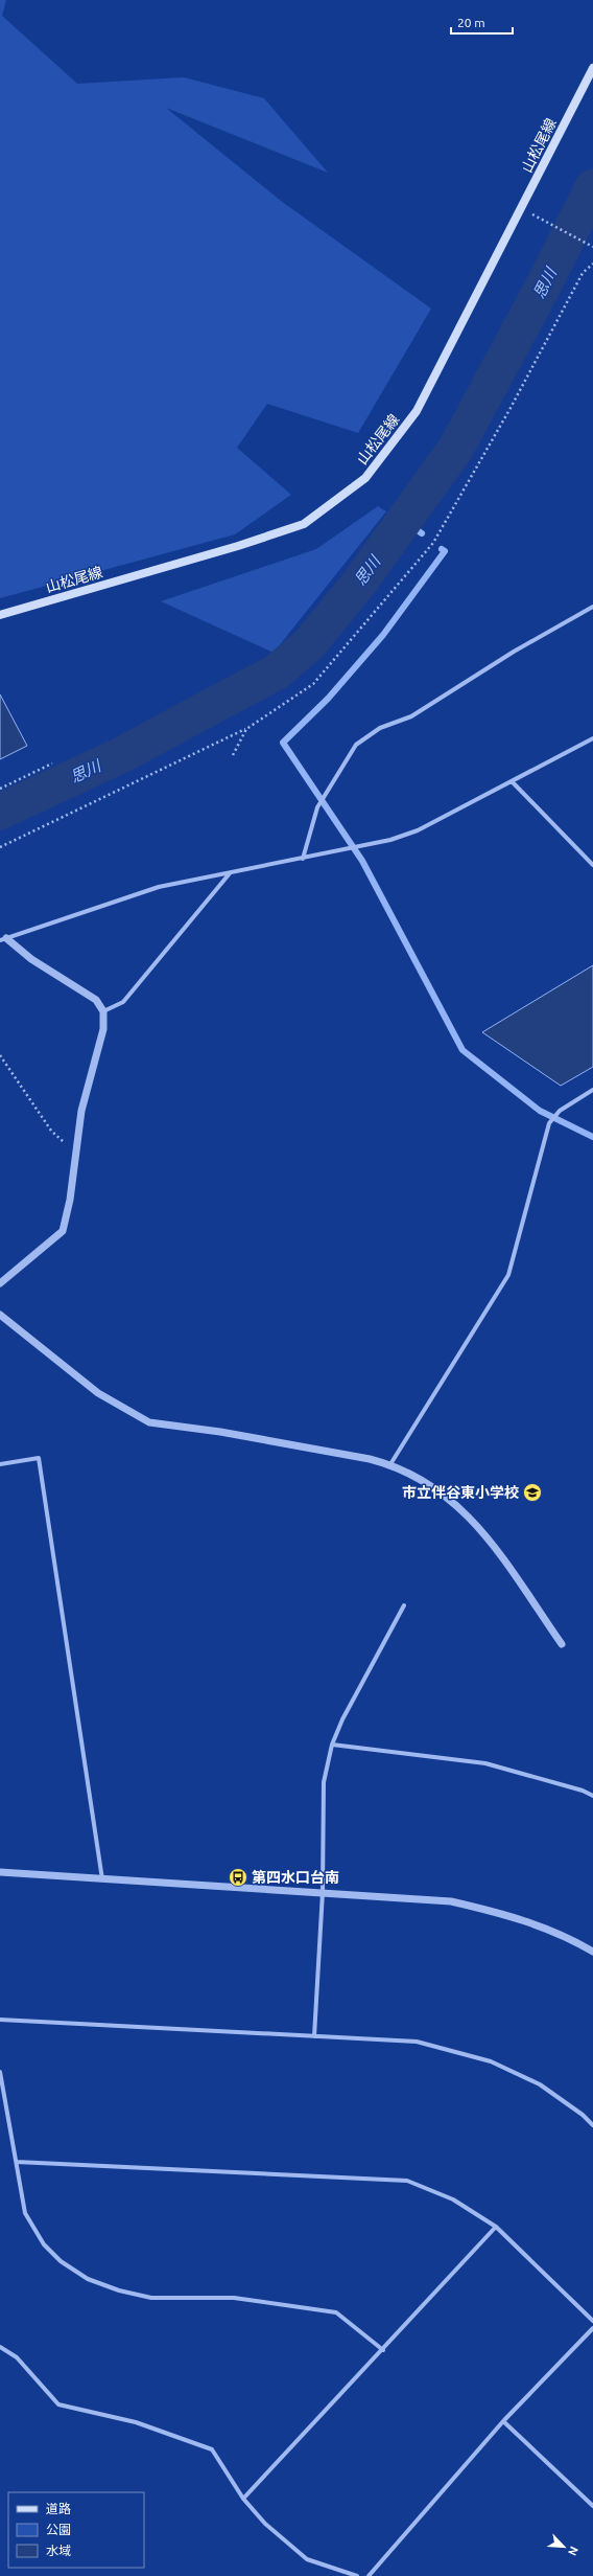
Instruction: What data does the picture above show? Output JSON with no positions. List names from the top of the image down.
{
  "streets": {
    "main road": ["山松尾線"]
  },
  "water": ["思川"],
  "places": {
    "school or university": ["市立伴谷東小学校"],
    "bus stop": ["第四水口台南"]
  },
  "legend": ["道路", "公園", "水域"],
  "scale_bar": "20 m",
  "north": "bottom right"
}
